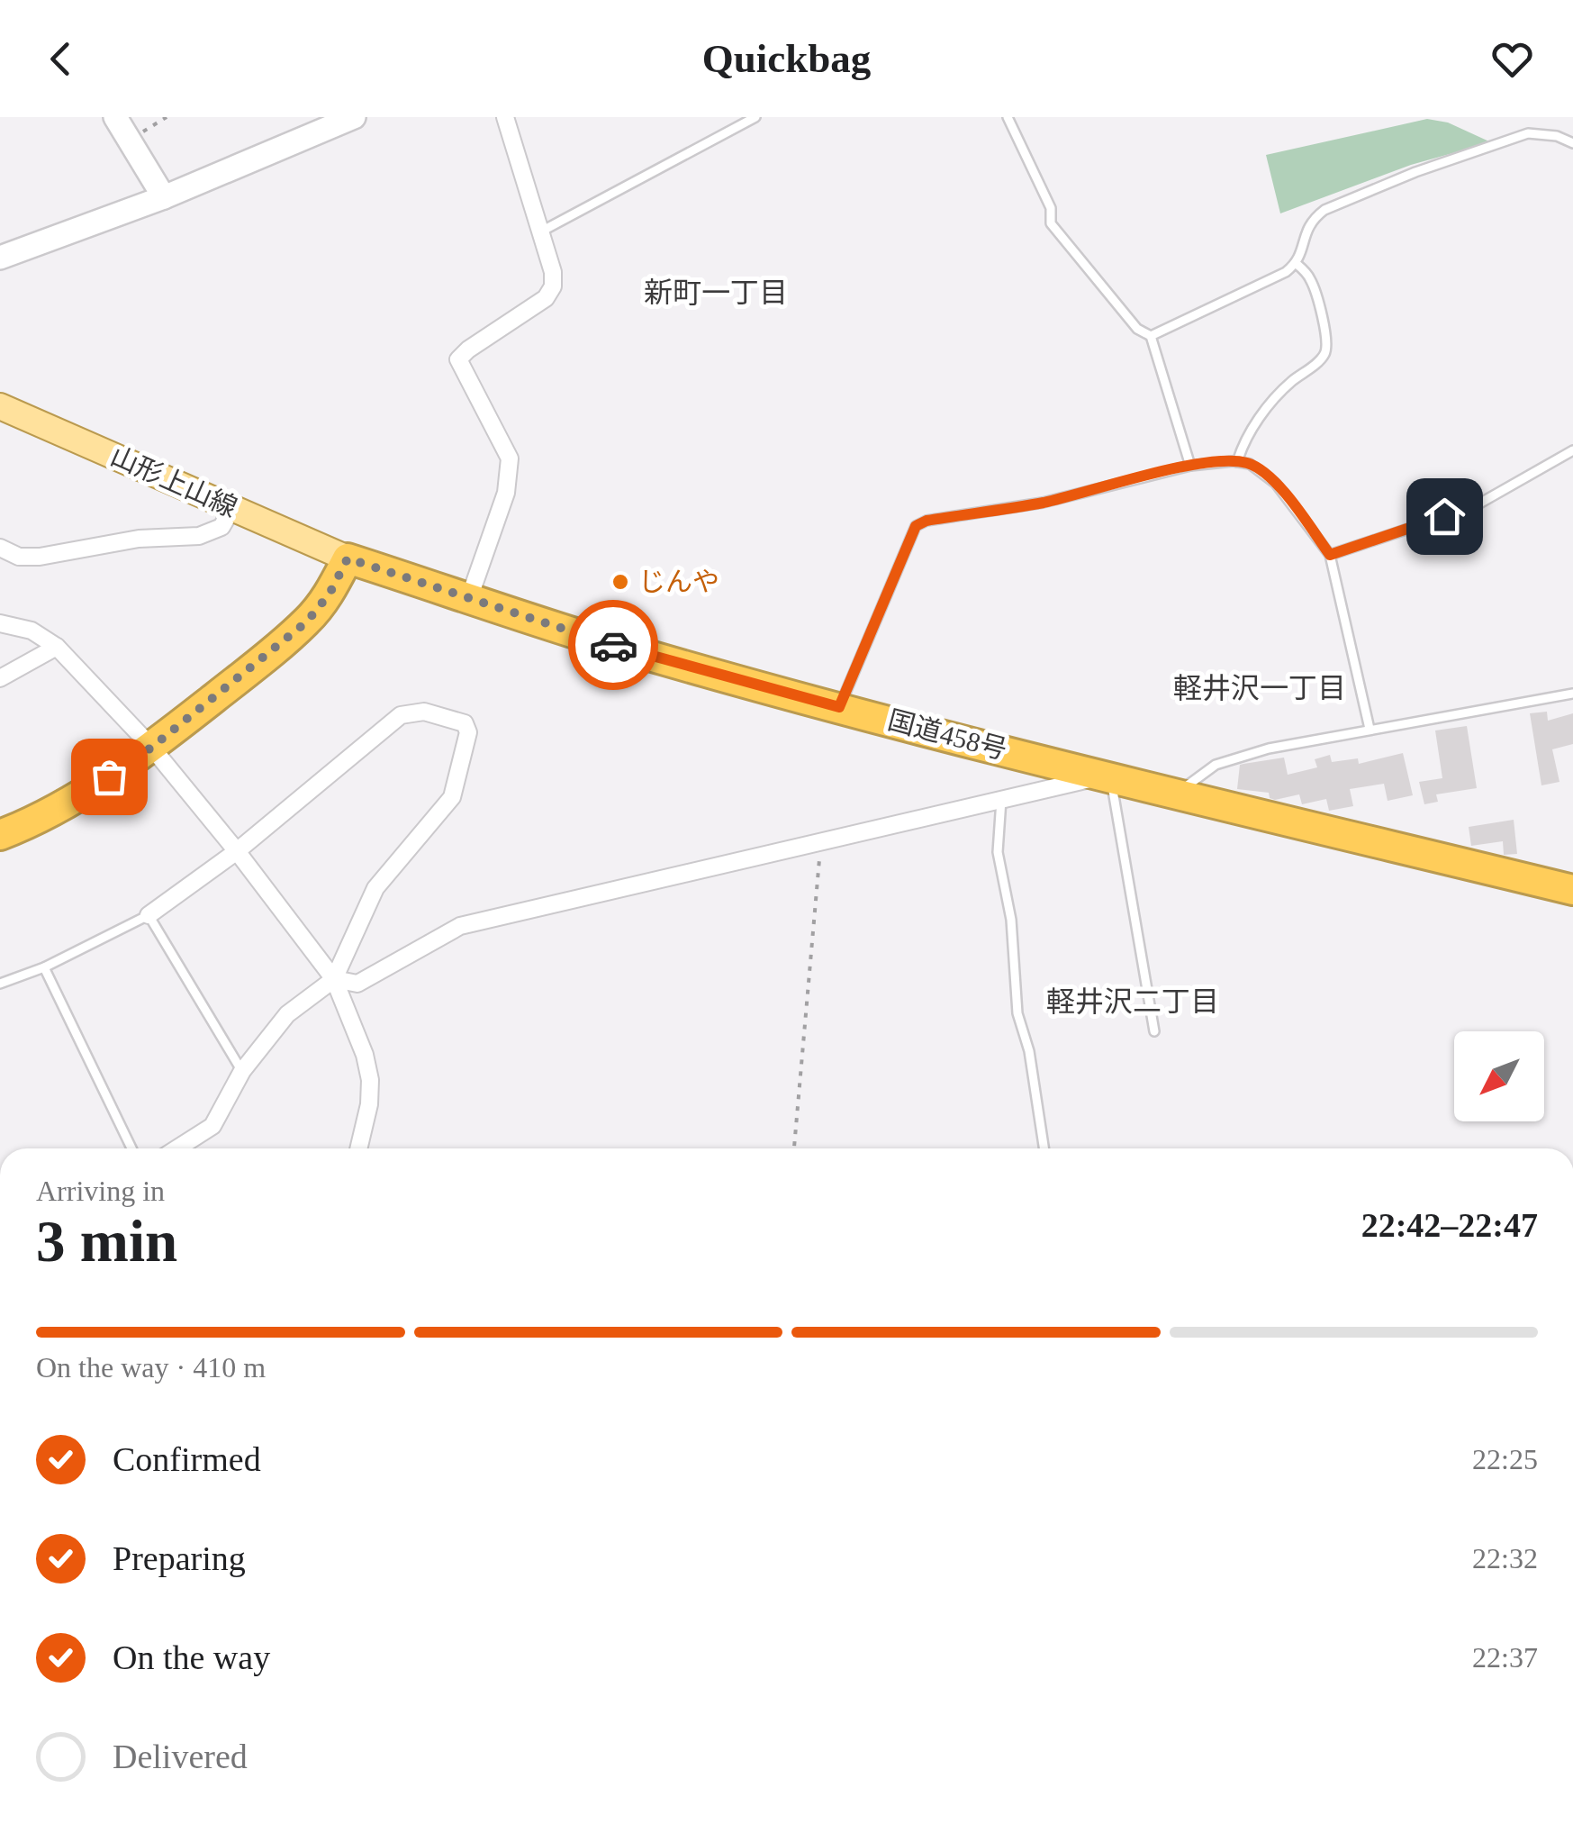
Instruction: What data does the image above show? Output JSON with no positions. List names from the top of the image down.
{
  "streets": {
    "highway": ["国道458号"],
    "main road": ["山形上山線"]
  },
  "crossings": [
    ["山形上山線", "国道458号"]
  ],
  "districts": ["新町一丁目", "軽井沢一丁目", "軽井沢二丁目"],
  "places": ["じんや"],
  "north": "bottom left",
  "page": {
    "header": "Quickbag",
    "heading": ["3 min", "Arriving in", "22:42–22:47"],
    "bar": "On the way · 410 m",
    "list": [
      ["Confirmed", "22:25"],
      ["Preparing", "22:32"],
      ["On the way", "22:37"],
      "Delivered"
    ]
  }
}
